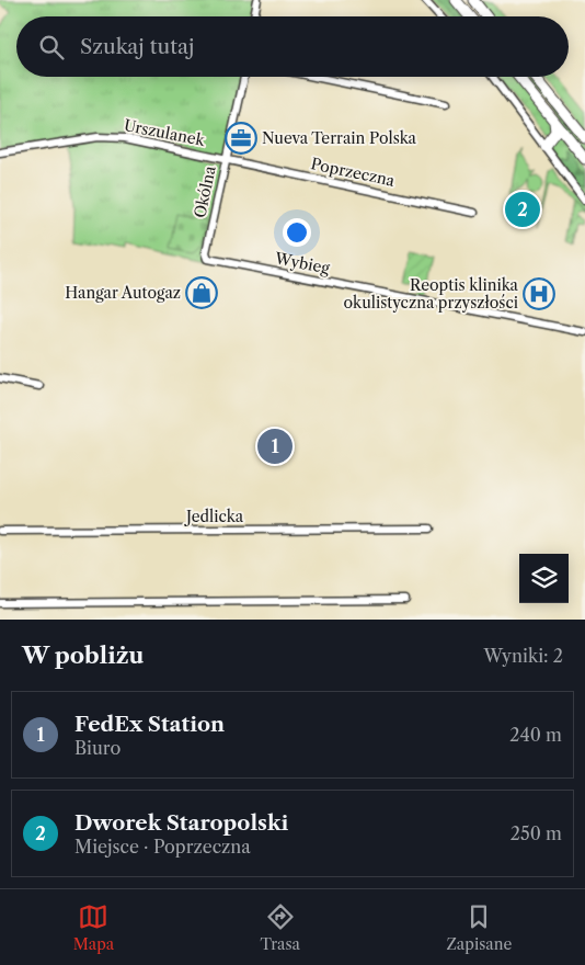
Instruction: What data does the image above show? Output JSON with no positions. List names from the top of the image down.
{
  "streets": {
    "street": [
      "Urszulanek",
      "Poprzeczna",
      "Okólna",
      "Wybieg",
      "Jedlicka"
    ]
  },
  "crossings": [
    ["Urszulanek", "Poprzeczna"],
    ["Urszulanek", "Okólna"],
    ["Poprzeczna", "Okólna"],
    ["Okólna", "Wybieg"]
  ],
  "places": {
    "office": ["Nueva Terrain Polska"],
    "shop": ["Hangar Autogaz"],
    "hospital": ["Reoptis klinika okulistyczna przyszłości"]
  },
  "page": {
    "search": "Szukaj tutaj",
    "pins": ["2", "1"],
    "heading": ["W pobliżu", "Wyniki: 2"],
    "list": [
      {
        "mark": "1",
        "name": "FedEx Station",
        "note": "Biuro",
        "value": "240 m"
      },
      {
        "mark": "2",
        "name": "Dworek Staropolski",
        "note": "Miejsce · Poprzeczna",
        "value": "250 m"
      }
    ],
    "nav": ["Mapa", "Trasa", "Zapisane"]
  }
}
